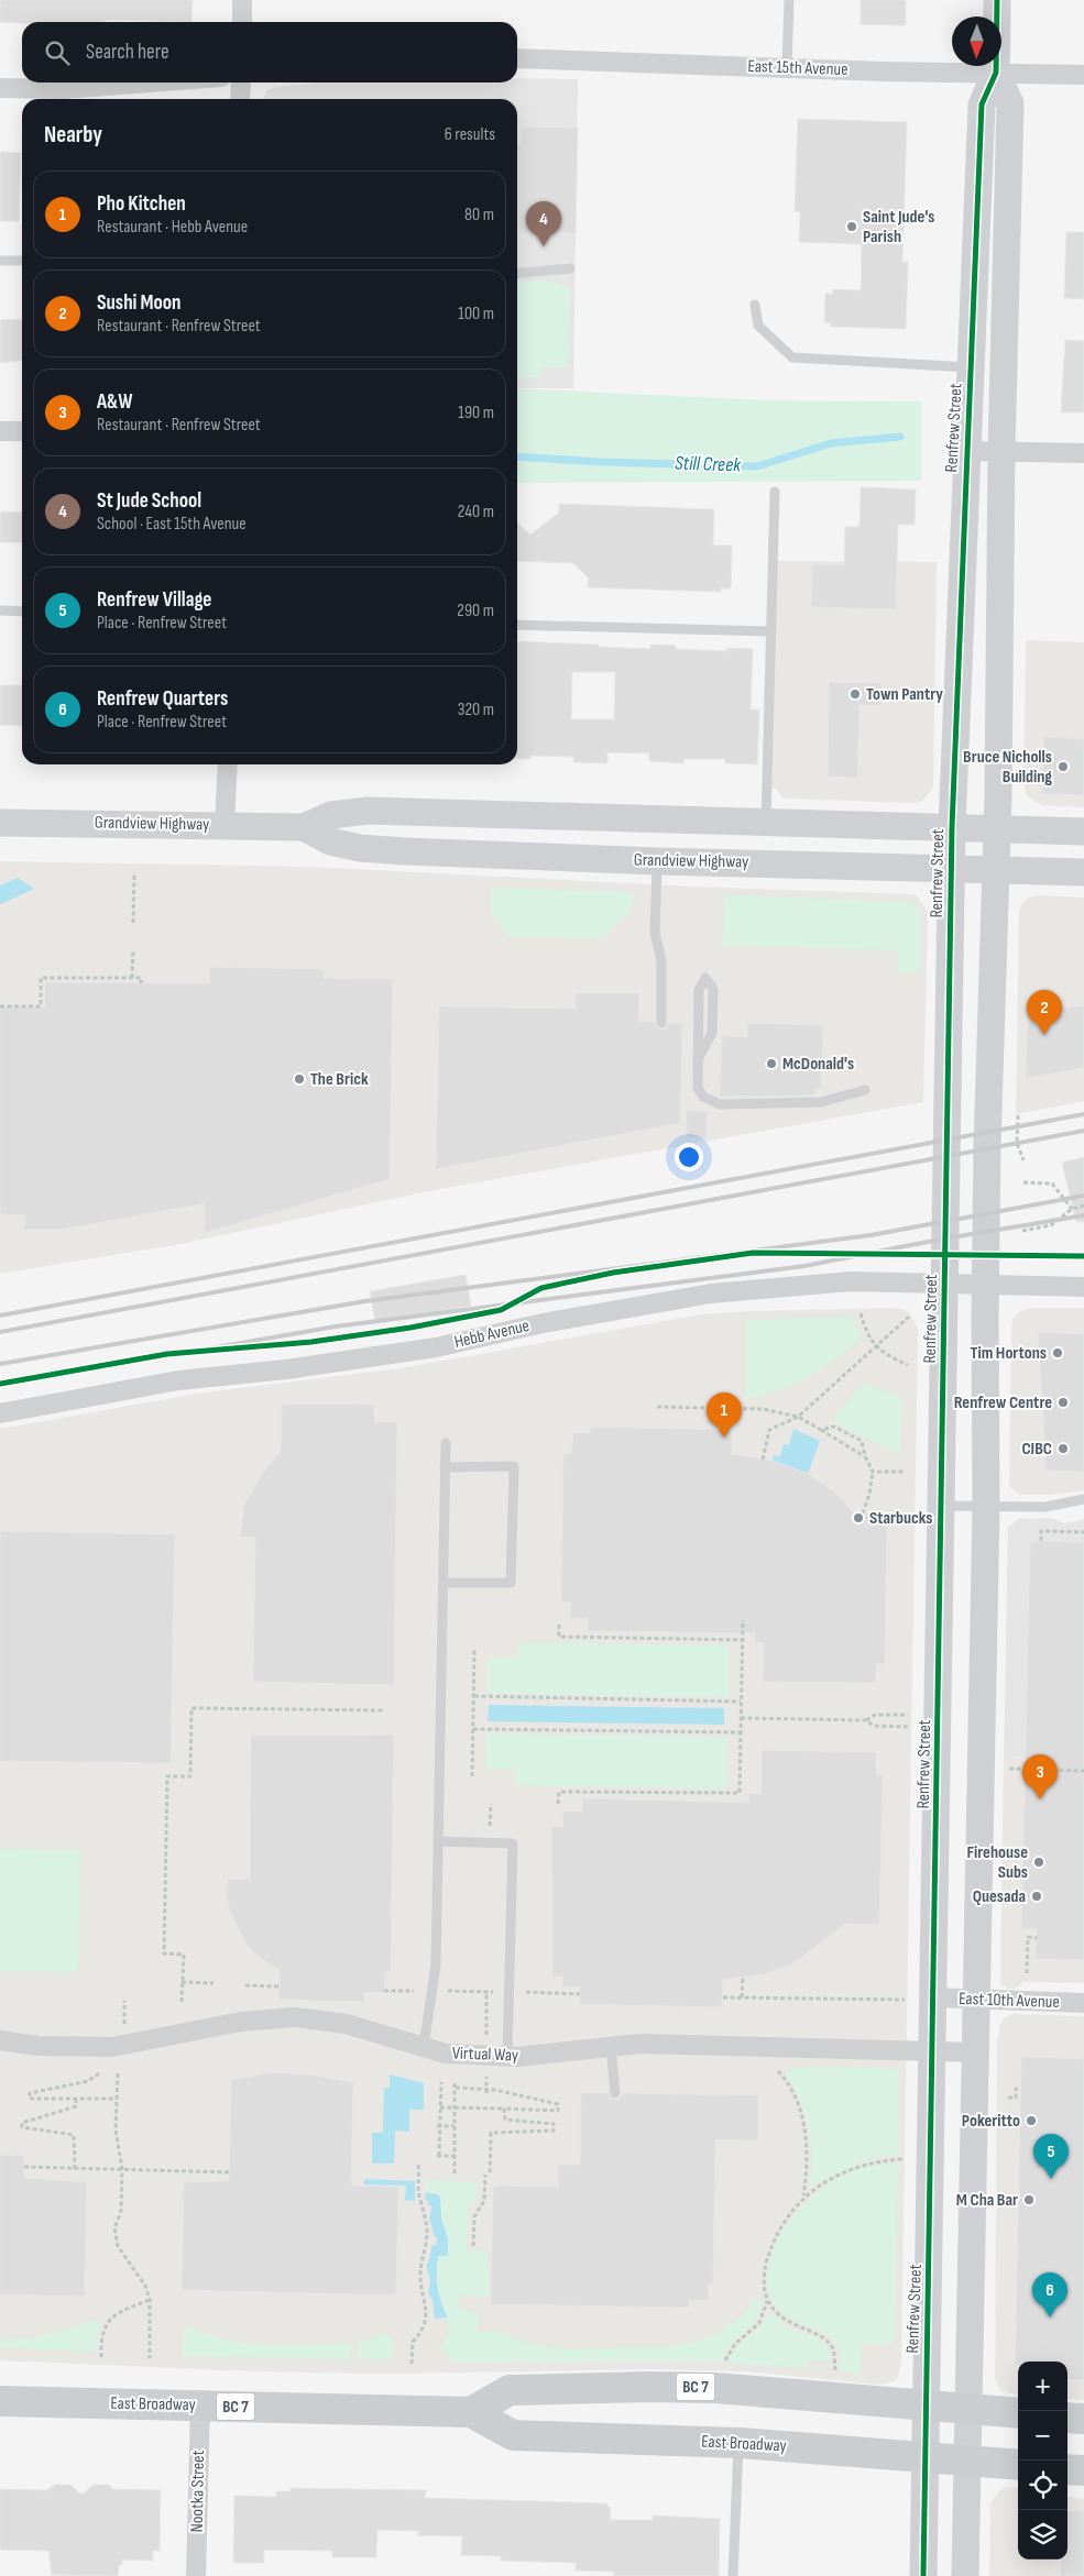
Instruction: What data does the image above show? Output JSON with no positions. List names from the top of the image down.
{
  "streets": {
    "main road": ["BC 7", "East Broadway"],
    "street": [
      "East 15th Avenue",
      "Renfrew Street",
      "Grandview Highway",
      "Hebb Avenue",
      "East 10th Avenue",
      "Virtual Way",
      "Nootka Street"
    ]
  },
  "crossings": [
    ["East 15th Avenue", "Renfrew Street"],
    ["Renfrew Street", "Grandview Highway"],
    ["Renfrew Street", "Hebb Avenue"],
    ["Renfrew Street", "East 10th Avenue"],
    ["Renfrew Street", "Virtual Way"],
    ["Renfrew Street", "BC 7"],
    ["Renfrew Street", "East Broadway"],
    ["BC 7", "East Broadway"],
    ["East Broadway", "Nootka Street"]
  ],
  "water": ["Still Creek"],
  "places": [
    "Saint Jude's Parish",
    "Town Pantry",
    "Bruce Nicholls Building",
    "McDonald's",
    "The Brick",
    "Tim Hortons",
    "Renfrew Centre",
    "CIBC",
    "Starbucks",
    "Firehouse Subs",
    "Quesada",
    "Pokeritto",
    "M Cha Bar"
  ],
  "north": "bottom",
  "page": {
    "search": "Search here",
    "heading": ["Nearby", "6 results"],
    "list": [
      {
        "mark": "1",
        "name": "Pho Kitchen",
        "note": "Restaurant · Hebb Avenue",
        "value": "80 m"
      },
      {
        "mark": "2",
        "name": "Sushi Moon",
        "note": "Restaurant · Renfrew Street",
        "value": "100 m"
      },
      {
        "mark": "3",
        "name": "A&W",
        "note": "Restaurant · Renfrew Street",
        "value": "190 m"
      },
      {
        "mark": "4",
        "name": "St Jude School",
        "note": "School · East 15th Avenue",
        "value": "240 m"
      },
      {
        "mark": "5",
        "name": "Renfrew Village",
        "note": "Place · Renfrew Street",
        "value": "290 m"
      },
      {
        "mark": "6",
        "name": "Renfrew Quarters",
        "note": "Place · Renfrew Street",
        "value": "320 m"
      }
    ],
    "pins": [
      "4",
      "2",
      "1",
      "3",
      "5",
      "6"
    ],
    "map_buttons": ["+", "−"]
  }
}
